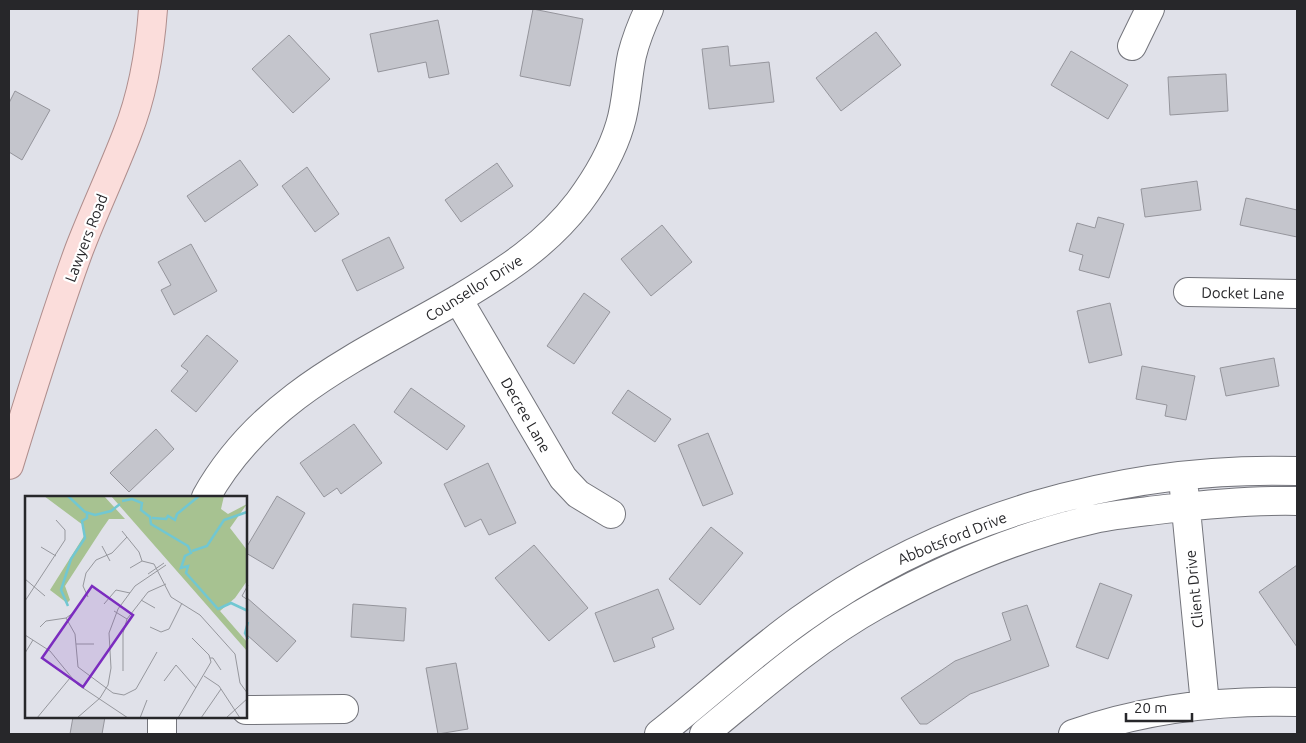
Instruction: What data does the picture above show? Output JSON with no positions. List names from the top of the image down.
{
  "streets": {
    "main road": ["Lawyers Road"],
    "street": [
      "Counsellor Drive",
      "Docket Lane",
      "Decree Lane",
      "Abbotsford Drive",
      "Client Drive"
    ]
  },
  "crossings": [
    ["Counsellor Drive", "Decree Lane"],
    ["Abbotsford Drive", "Client Drive"]
  ],
  "scale_bar": "20 m"
}
